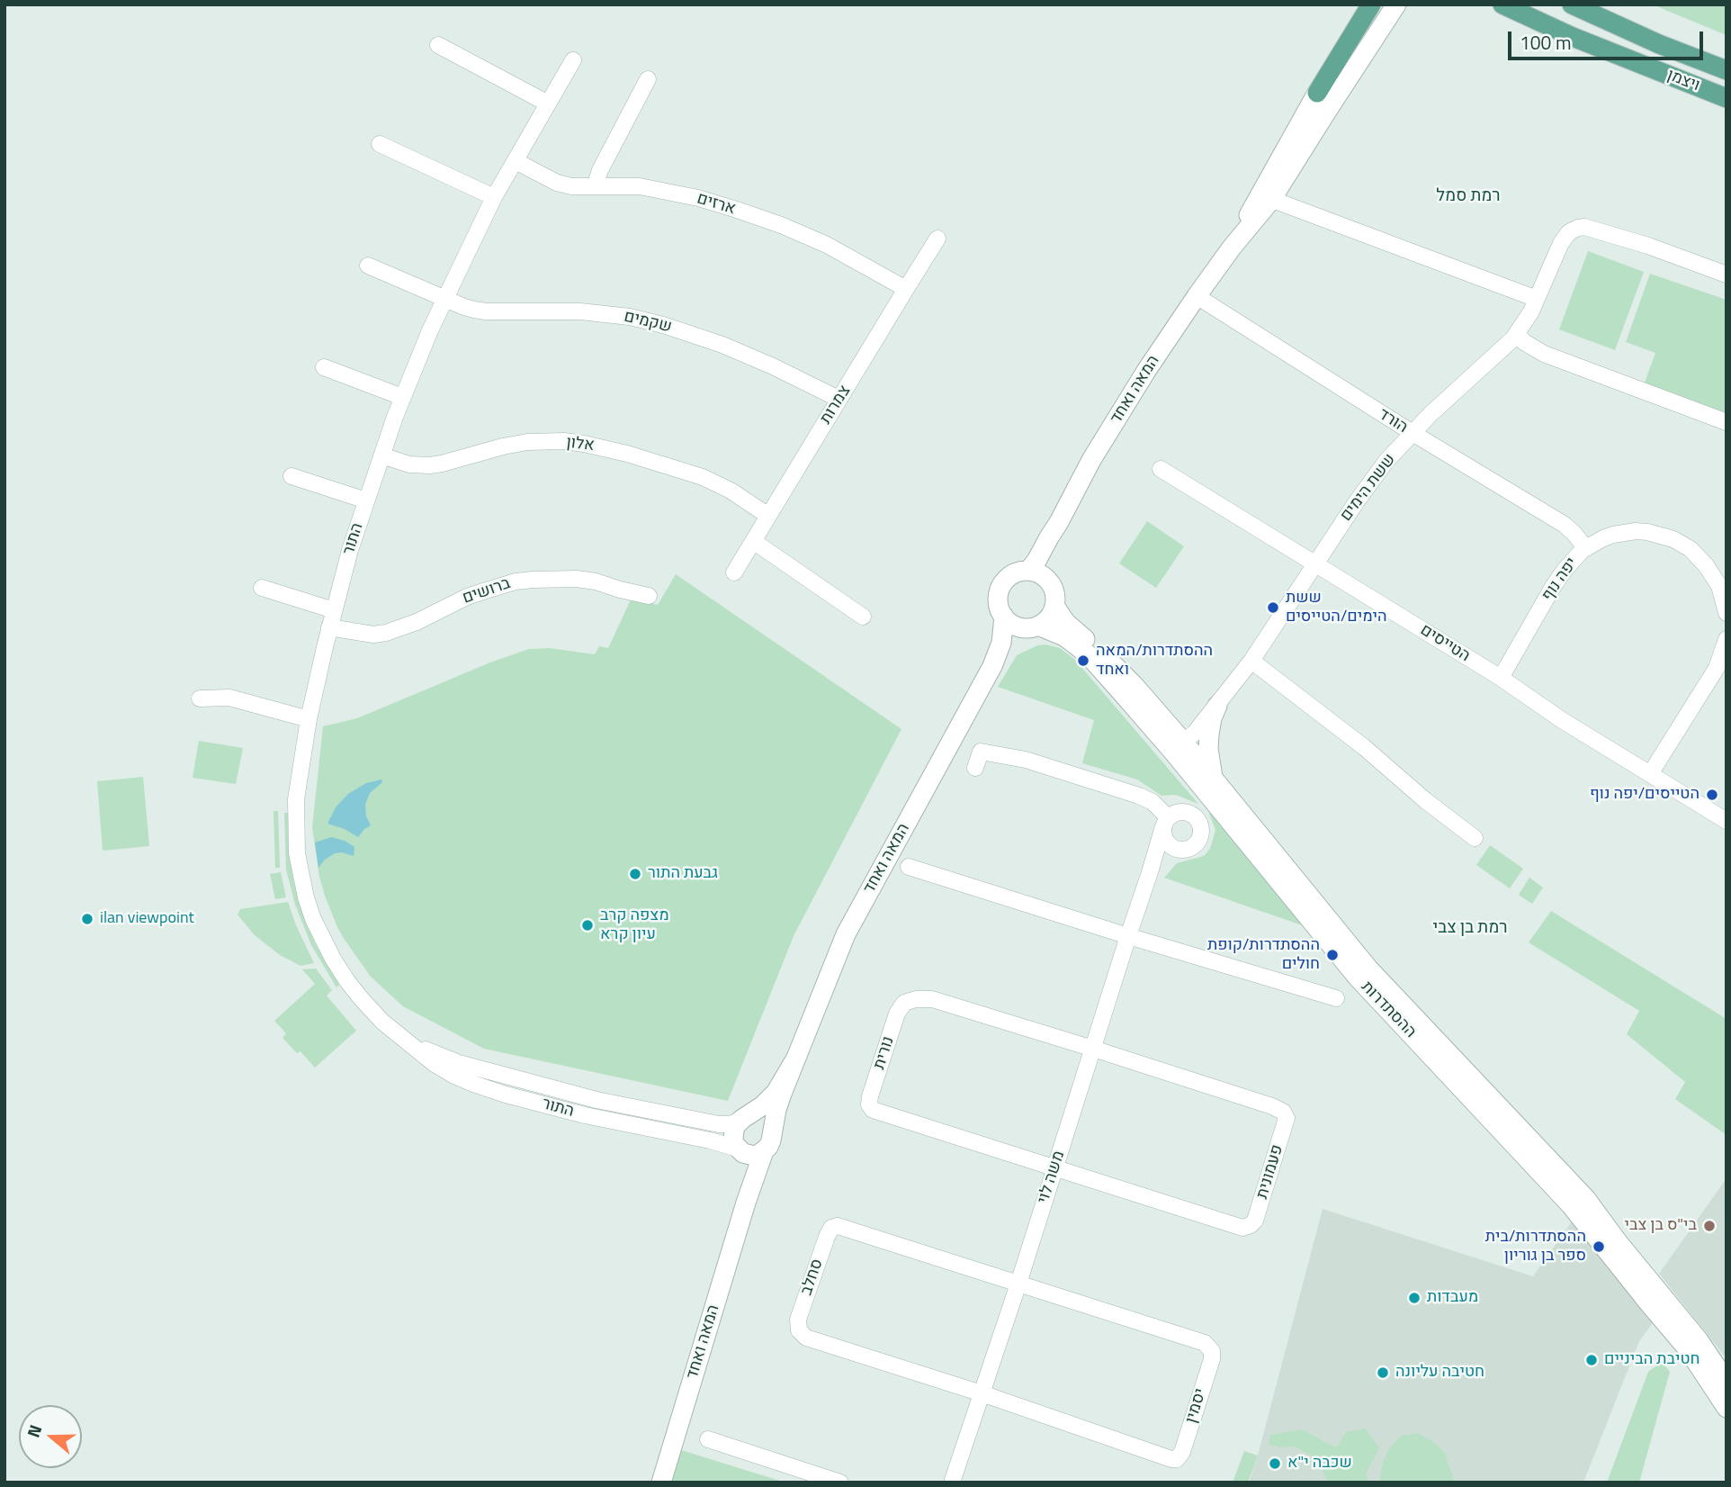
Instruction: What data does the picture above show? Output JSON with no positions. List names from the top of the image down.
{
  "streets": {
    "main road": ["ויצמן"],
    "street": [
      "ארזים",
      "שקמים",
      "המאה ואחד",
      "צמרות",
      "הורד",
      "אלון",
      "ששת הימים",
      "התור",
      "יפה נוף",
      "ברושים",
      "הטייסים",
      "ההסתדרות",
      "נורית",
      "פעמונית",
      "משה לוי",
      "סחלב",
      "יסמין"
    ]
  },
  "crossings": [
    ["ארזים", "צמרות"],
    ["ארזים", "התור"],
    ["שקמים", "צמרות"],
    ["שקמים", "התור"],
    ["המאה ואחד", "הורד"],
    ["המאה ואחד", "התור"],
    ["המאה ואחד", "ההסתדרות"],
    ["צמרות", "אלון"],
    ["הורד", "ששת הימים"],
    ["הורד", "יפה נוף"],
    ["אלון", "התור"],
    ["ששת הימים", "הטייסים"],
    ["ששת הימים", "ההסתדרות"],
    ["התור", "ברושים"],
    ["יפה נוף", "הטייסים"],
    ["נורית", "פעמונית"],
    ["נורית", "משה לוי"],
    ["פעמונית", "משה לוי"],
    ["משה לוי", "סחלב"],
    ["משה לוי", "יסמין"],
    ["סחלב", "יסמין"]
  ],
  "districts": ["רמת סמל", "רמת בן צבי"],
  "places": [
    "ששת הימים/הטייסים",
    "ההסתדרות/המאה ואחד",
    "הטייסים/יפה נוף",
    "גבעת התור",
    "ilan viewpoint",
    "מצפה קרב עיון קרא",
    "ההסתדרות/קופת חולים",
    "בי\"ס בן צבי",
    "ההסתדרות/בית ספר בן גוריון",
    "מעבדות",
    "חטיבת הביניים",
    "חטיבה עליונה",
    "שכבה י\"א"
  ],
  "scale_bar": "100 m",
  "north": "left"
}
